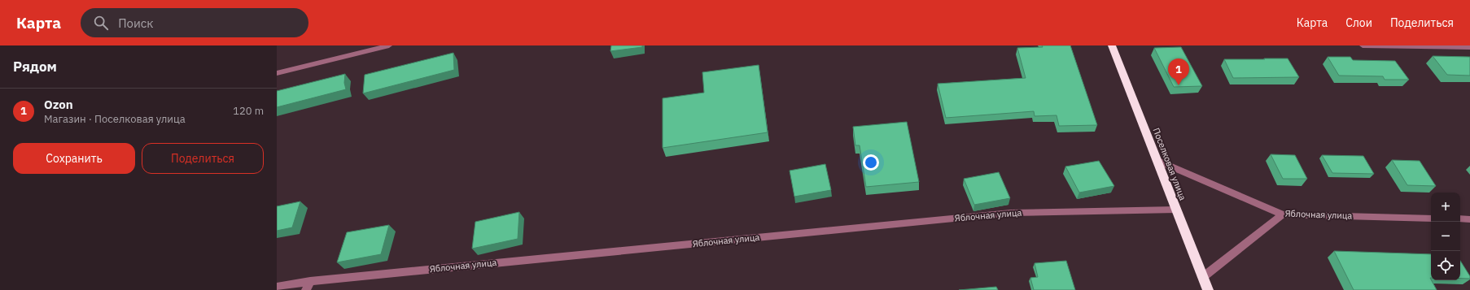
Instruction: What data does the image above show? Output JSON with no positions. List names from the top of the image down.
{
  "streets": {
    "highway": ["Поселковая улица"],
    "street": ["Яблочная улица"]
  },
  "crossings": [
    ["Поселковая улица", "Яблочная улица"]
  ],
  "page": {
    "header": "Карта",
    "search": "Поиск",
    "nav": ["Карта", "Слои", "Поделиться"],
    "heading": "Рядом",
    "pins": "1",
    "list": [
      {
        "mark": "1",
        "name": "Ozon",
        "note": "Магазин · Поселковая улица",
        "value": "120 m"
      }
    ],
    "buttons": ["Сохранить", "Поделиться"],
    "map_buttons": ["+", "−"]
  }
}
